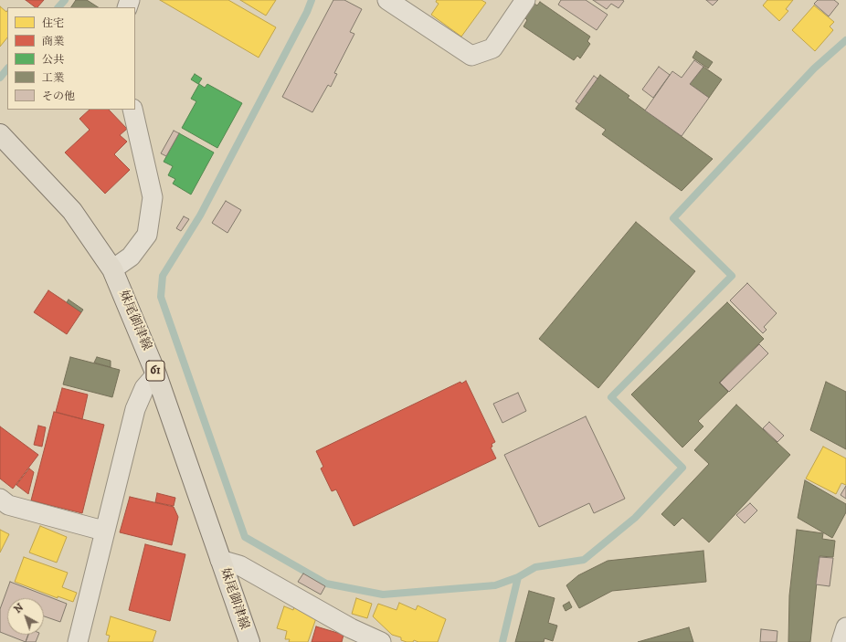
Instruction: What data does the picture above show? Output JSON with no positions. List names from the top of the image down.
{
  "streets": {
    "main road": ["妹尾御津線", "61"]
  },
  "legend": [
    "住宅",
    "商業",
    "公共",
    "工業",
    "その他"
  ],
  "north": "top left"
}
